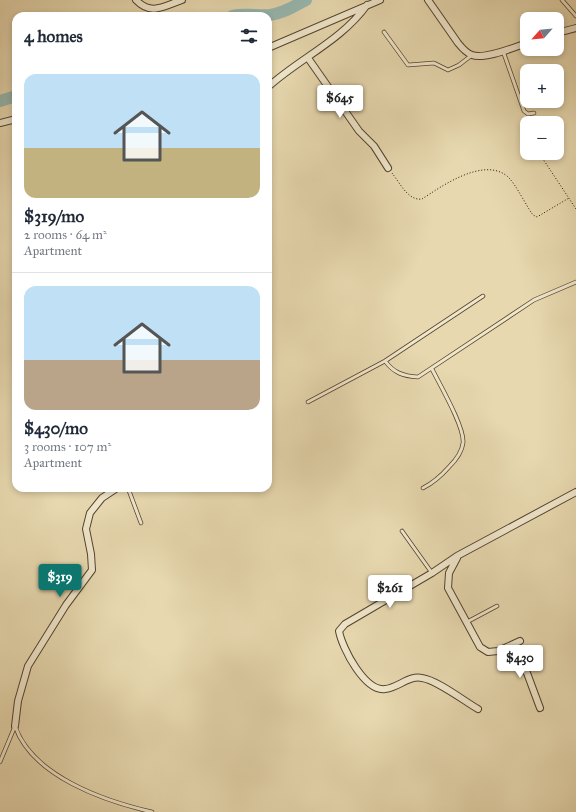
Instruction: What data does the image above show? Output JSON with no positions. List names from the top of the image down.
{
  "north": "bottom left",
  "page": {
    "map_buttons": ["+", "−"],
    "heading": "4 homes",
    "list": [
      {
        "name": "$319/mo",
        "note": "2 rooms · 64 m² · Apartment"
      },
      {
        "name": "$430/mo",
        "note": "3 rooms · 107 m² · Apartment"
      }
    ],
    "price": [
      "$645",
      "$319",
      "$261",
      "$430"
    ]
  }
}
